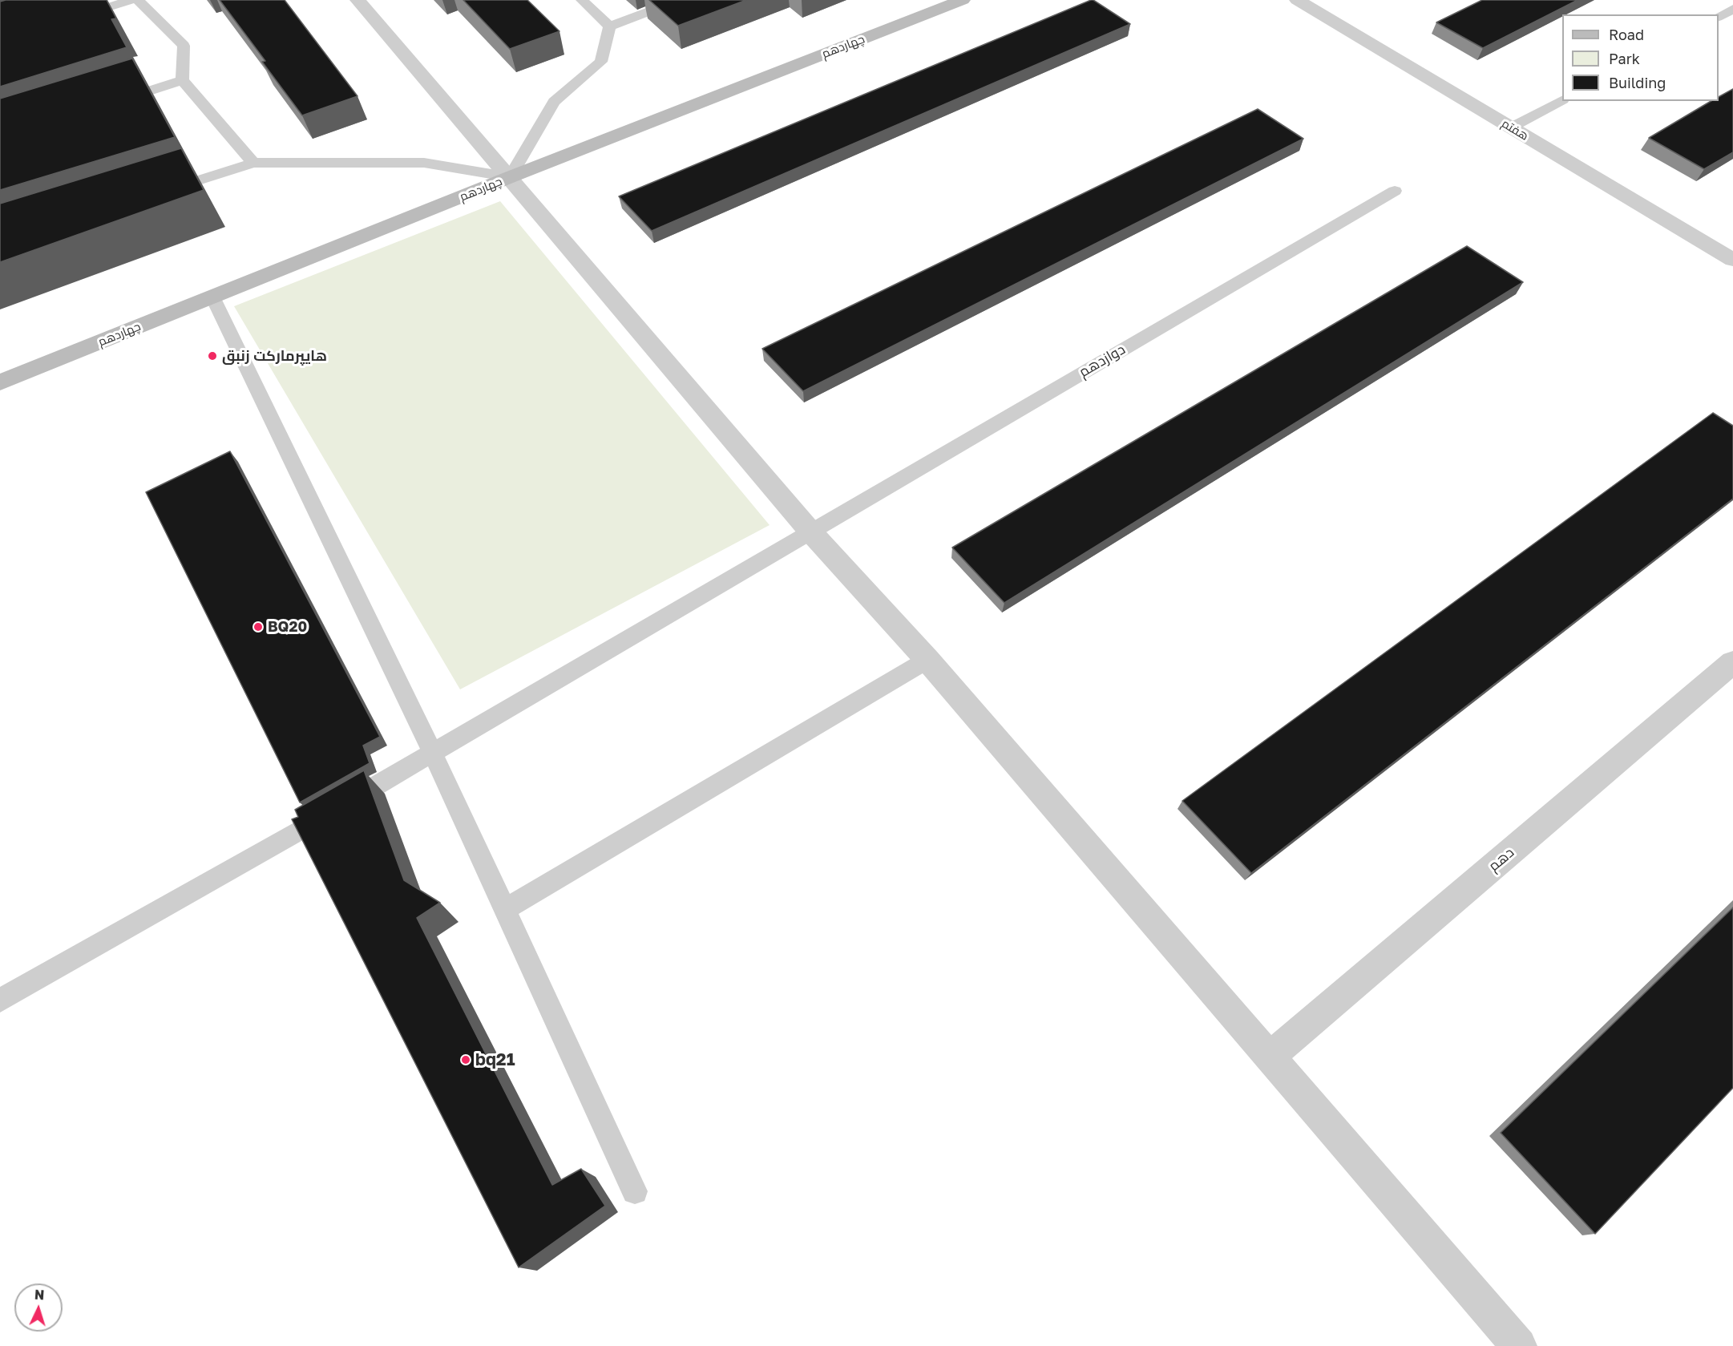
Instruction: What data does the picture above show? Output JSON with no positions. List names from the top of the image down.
{
  "streets": {
    "main road": ["چهاردهم"],
    "street": ["هفتم", "دهم"],
    "lane": ["دوازدهم"]
  },
  "places": ["هایپرمارکت زنبق", "BQ20", "bq21"],
  "legend": ["Road", "Park", "Building"],
  "north": "top"
}
